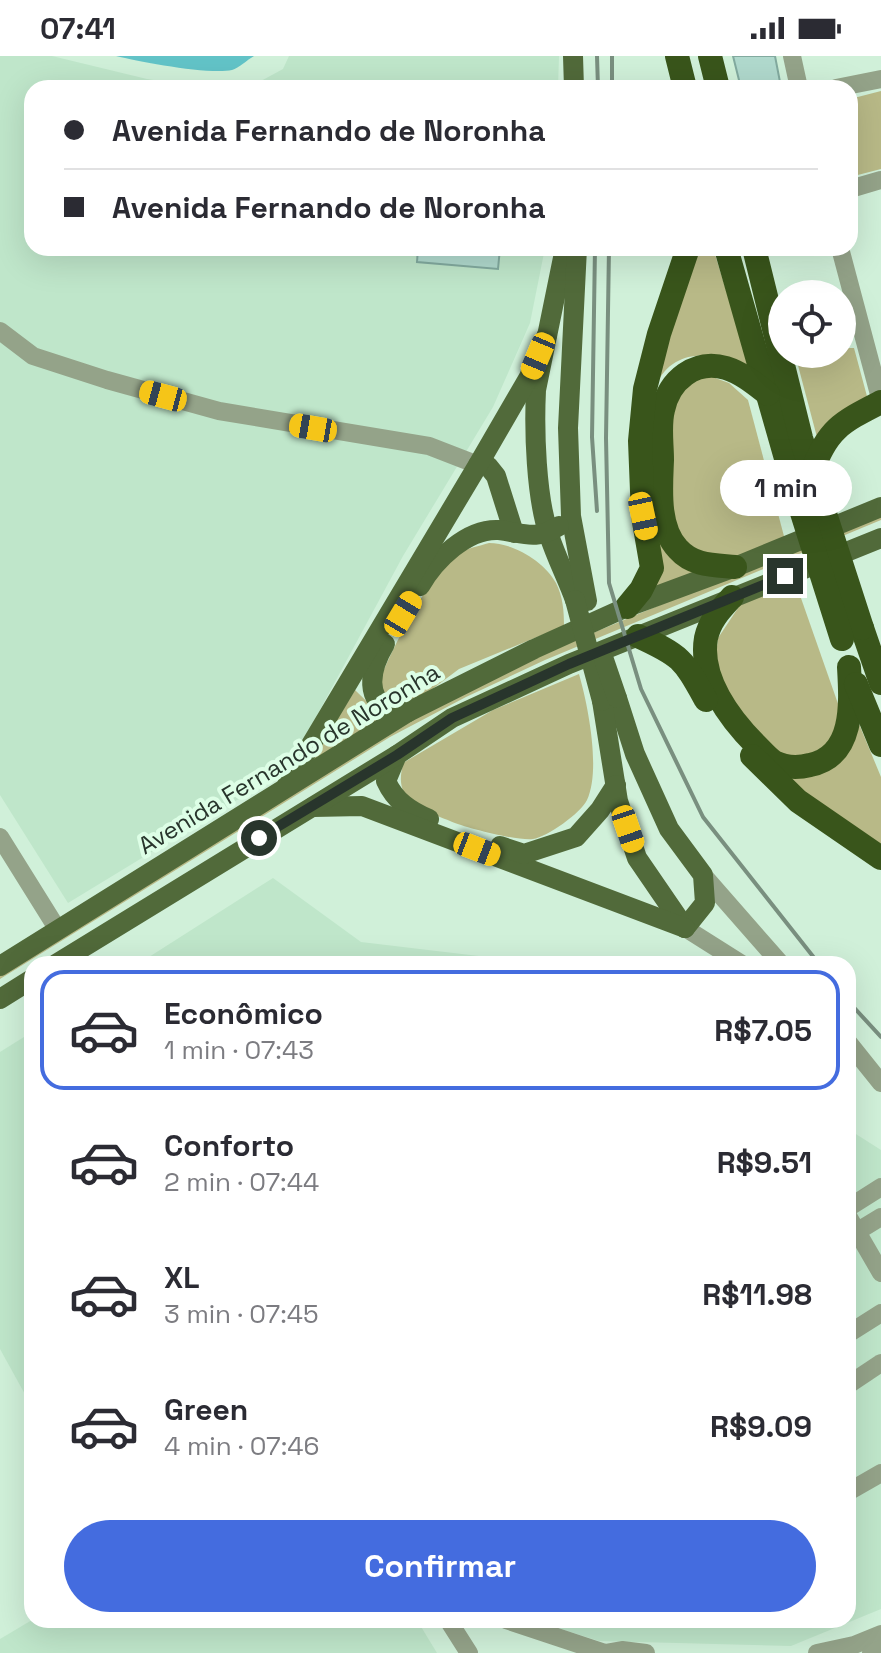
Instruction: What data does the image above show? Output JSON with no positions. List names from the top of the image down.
{
  "streets": {
    "main road": ["Avenida Fernando de Noronha"]
  },
  "page": {
    "status": "07:41",
    "banner": ["Avenida Fernando de Noronha", "Avenida Fernando de Noronha"],
    "bubble": "1 min",
    "list": [
      {
        "name": "Econômico",
        "note": "1 min · 07:43",
        "value": "R$7.05"
      },
      {
        "name": "Conforto",
        "note": "2 min · 07:44",
        "value": "R$9.51"
      },
      {
        "name": "XL",
        "note": "3 min · 07:45",
        "value": "R$11.98"
      },
      {
        "name": "Green",
        "note": "4 min · 07:46",
        "value": "R$9.09"
      }
    ],
    "buttons": "Confirmar"
  }
}
